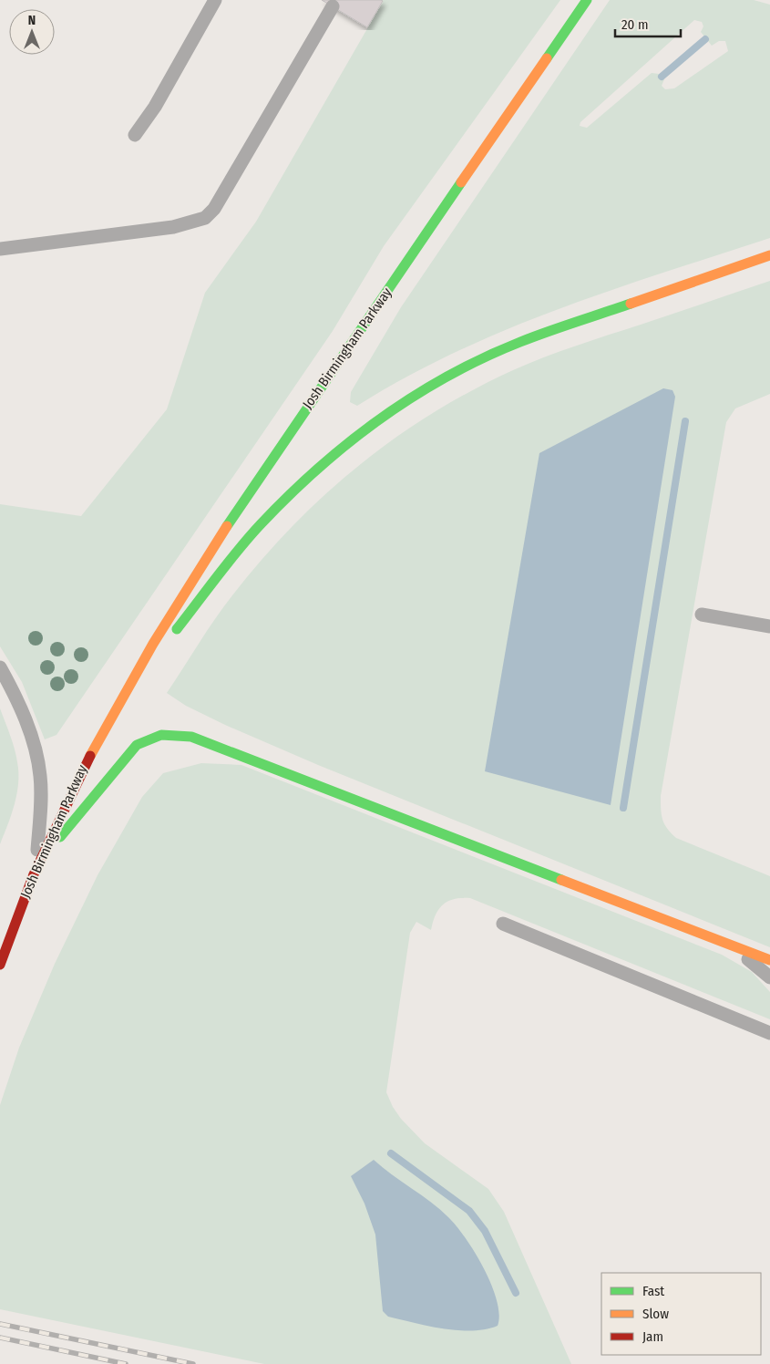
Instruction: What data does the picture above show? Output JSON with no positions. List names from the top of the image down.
{
  "streets": {
    "main road": ["Josh Birmingham Parkway"]
  },
  "legend": ["Fast", "Slow", "Jam"],
  "scale_bar": "20 m",
  "north": "top"
}
